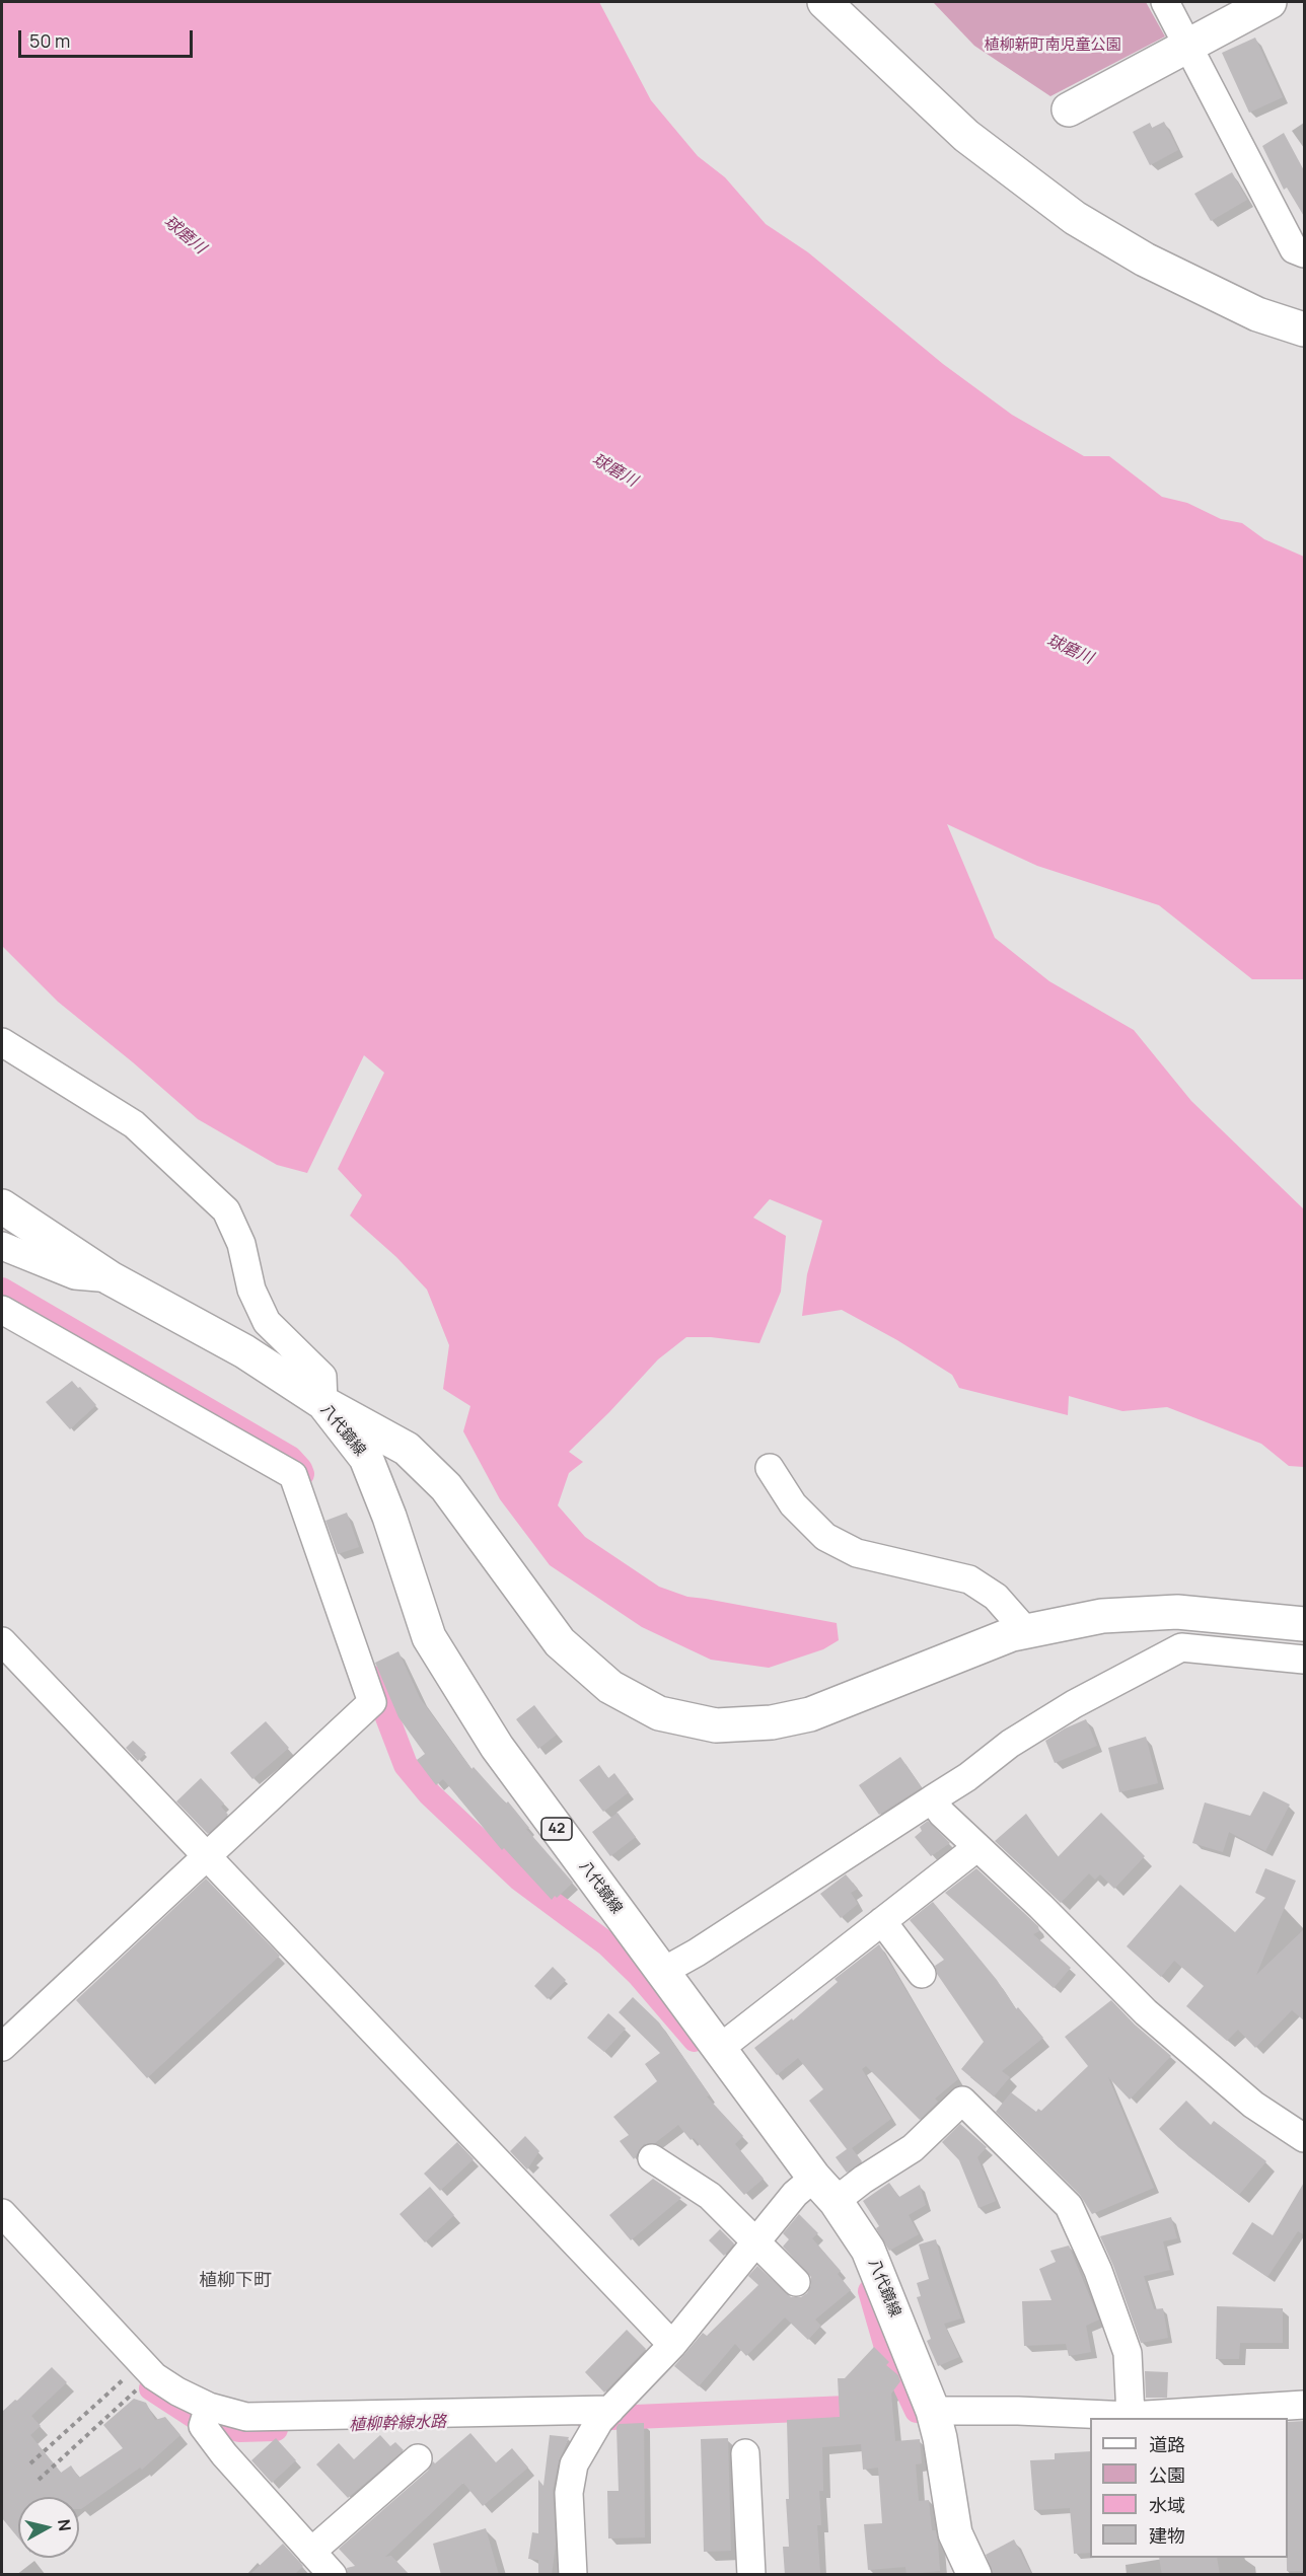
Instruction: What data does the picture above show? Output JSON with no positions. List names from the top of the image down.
{
  "streets": {
    "street": ["八代鏡線", "42"]
  },
  "districts": ["植柳下町"],
  "water": ["球磨川", "植柳幹線水路"],
  "parks": ["植柳新町南児童公園"],
  "legend": [
    "道路",
    "公園",
    "水域",
    "建物"
  ],
  "scale_bar": "50 m",
  "north": "right"
}
